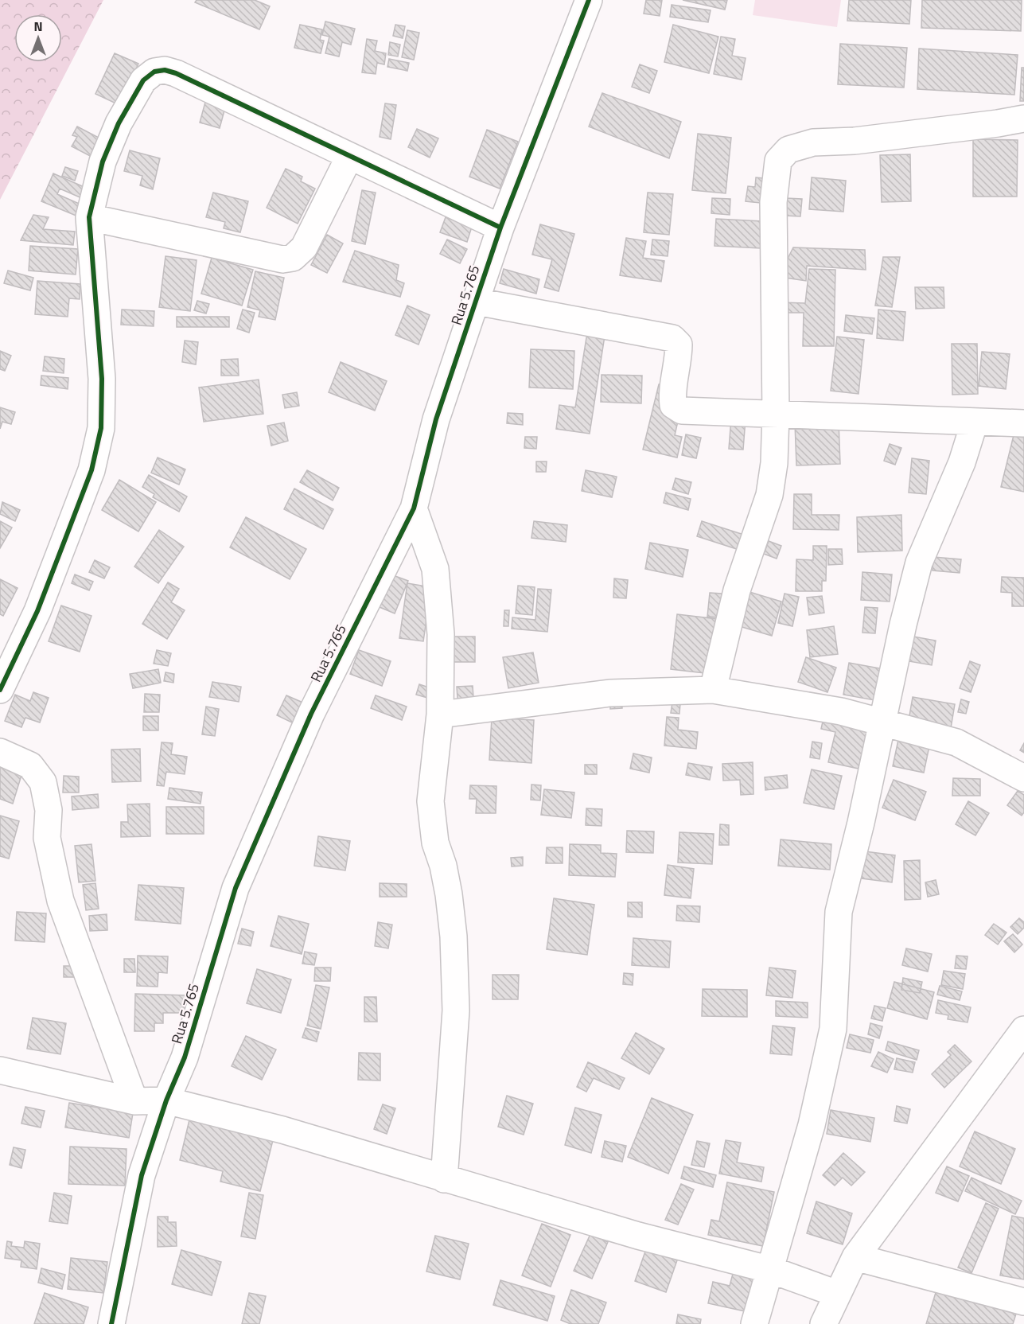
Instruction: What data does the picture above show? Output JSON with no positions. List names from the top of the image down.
{
  "streets": {
    "street": ["Rua 5.765"]
  },
  "north": "top"
}
